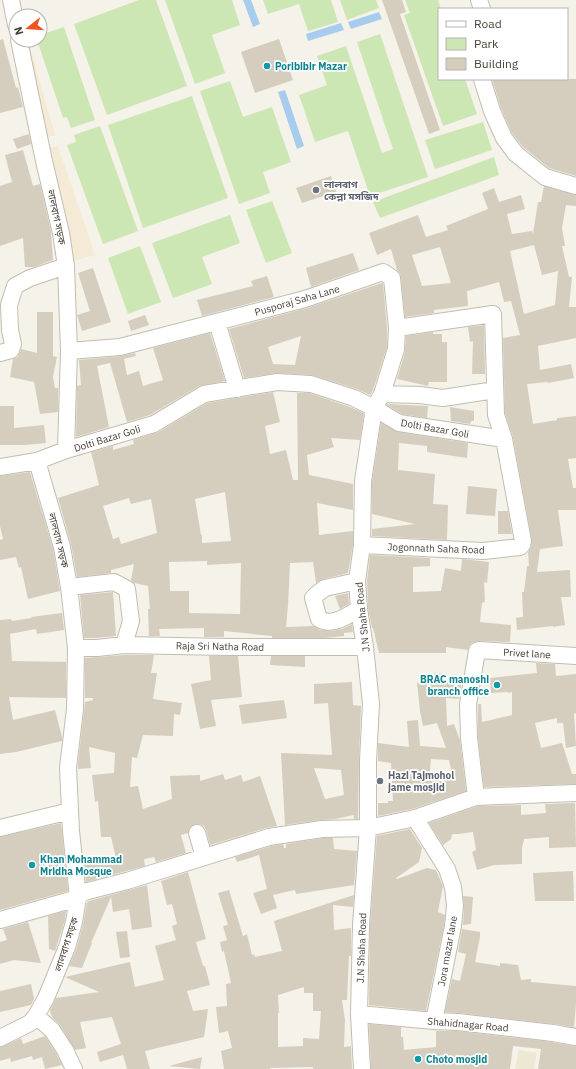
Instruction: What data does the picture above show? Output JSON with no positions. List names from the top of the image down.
{
  "streets": {
    "street": [
      "লালবাগ সড়ক",
      "Pusporaj Saha Lane",
      "Dolti Bazar Goli",
      "Jogonnath Saha Road",
      "J.N Shaha Road",
      "Raja Sri Natha Road",
      "Privet lane",
      "Jora mazar lane",
      "Shahidnagar Road"
    ]
  },
  "crossings": [
    ["লালবাগ সড়ক", "Pusporaj Saha Lane"],
    ["লালবাগ সড়ক", "Dolti Bazar Goli"],
    ["লালবাগ সড়ক", "Raja Sri Natha Road"],
    ["Pusporaj Saha Lane", "Dolti Bazar Goli"],
    ["Pusporaj Saha Lane", "J.N Shaha Road"],
    ["Dolti Bazar Goli", "Jogonnath Saha Road"],
    ["Dolti Bazar Goli", "J.N Shaha Road"],
    ["Jogonnath Saha Road", "J.N Shaha Road"],
    ["J.N Shaha Road", "Raja Sri Natha Road"],
    ["J.N Shaha Road", "Shahidnagar Road"],
    ["Jora mazar lane", "Shahidnagar Road"]
  ],
  "places": [
    "Poribibir Mazar",
    "লালবাগ কেল্লা মসজিদ",
    "BRAC manoshi branch office",
    "Hazi Tajmohol jame mosjid",
    "Khan Mohammad Mridha Mosque",
    "Choto mosjid"
  ],
  "legend": ["Road", "Park", "Building"],
  "north": "left"
}
